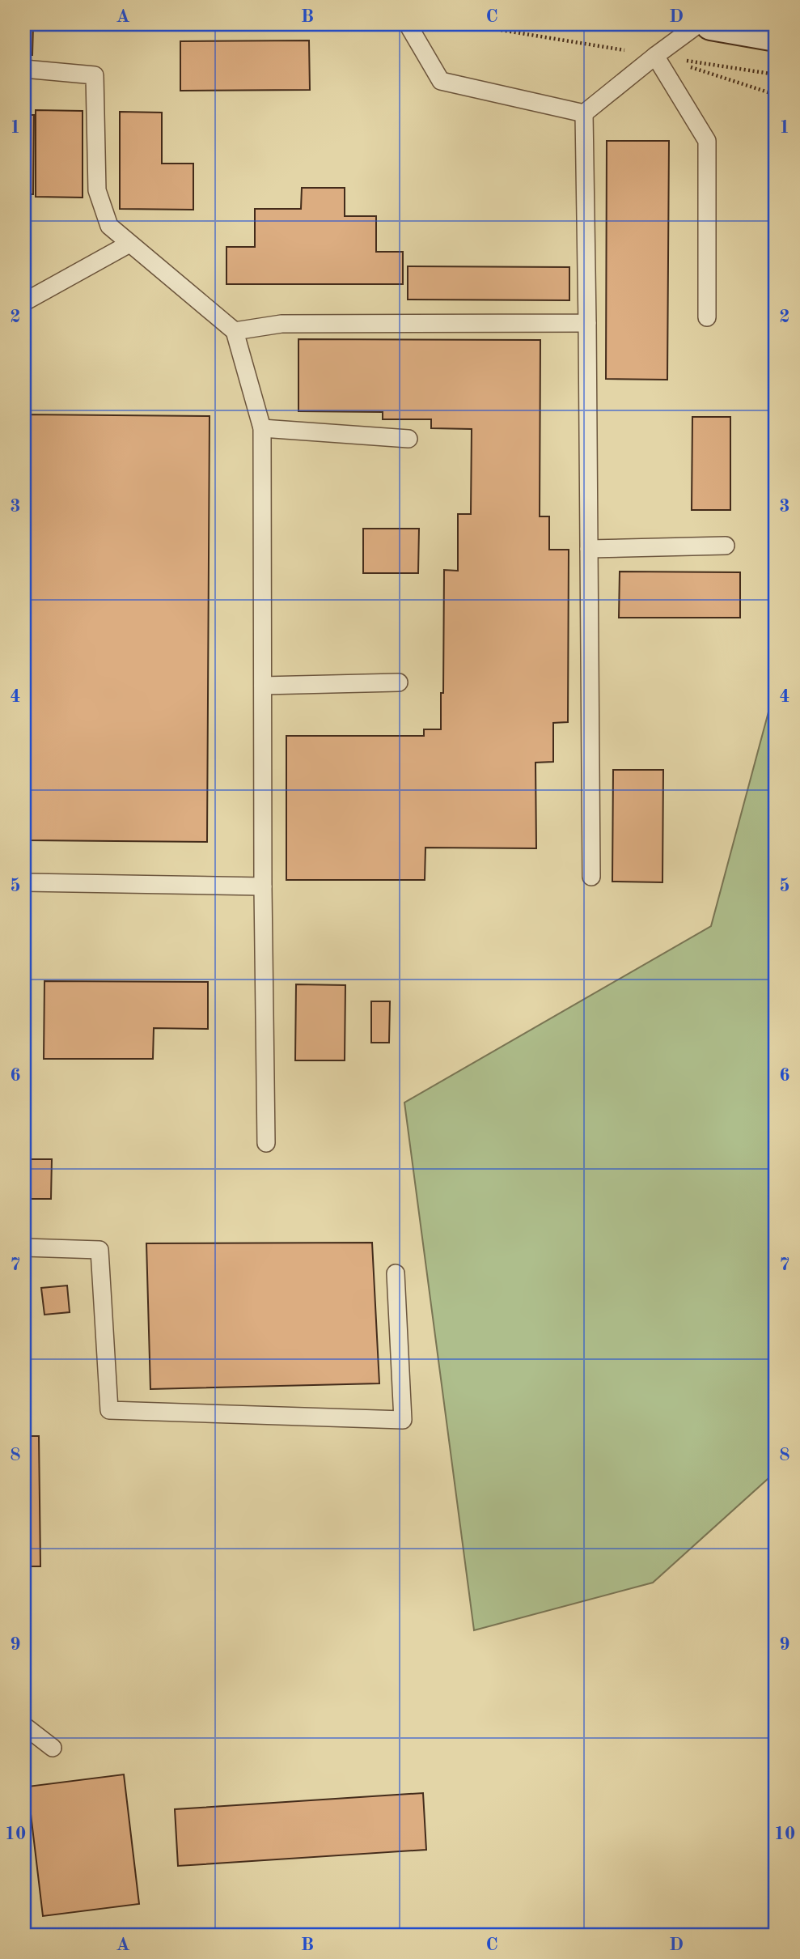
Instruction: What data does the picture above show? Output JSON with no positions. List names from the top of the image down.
{
  "grid": {
    "columns": [
      "A",
      "B",
      "C",
      "D"
    ],
    "rows": [
      "1",
      "2",
      "3",
      "4",
      "5",
      "6",
      "7",
      "8",
      "9",
      "10"
    ]
  }
}
